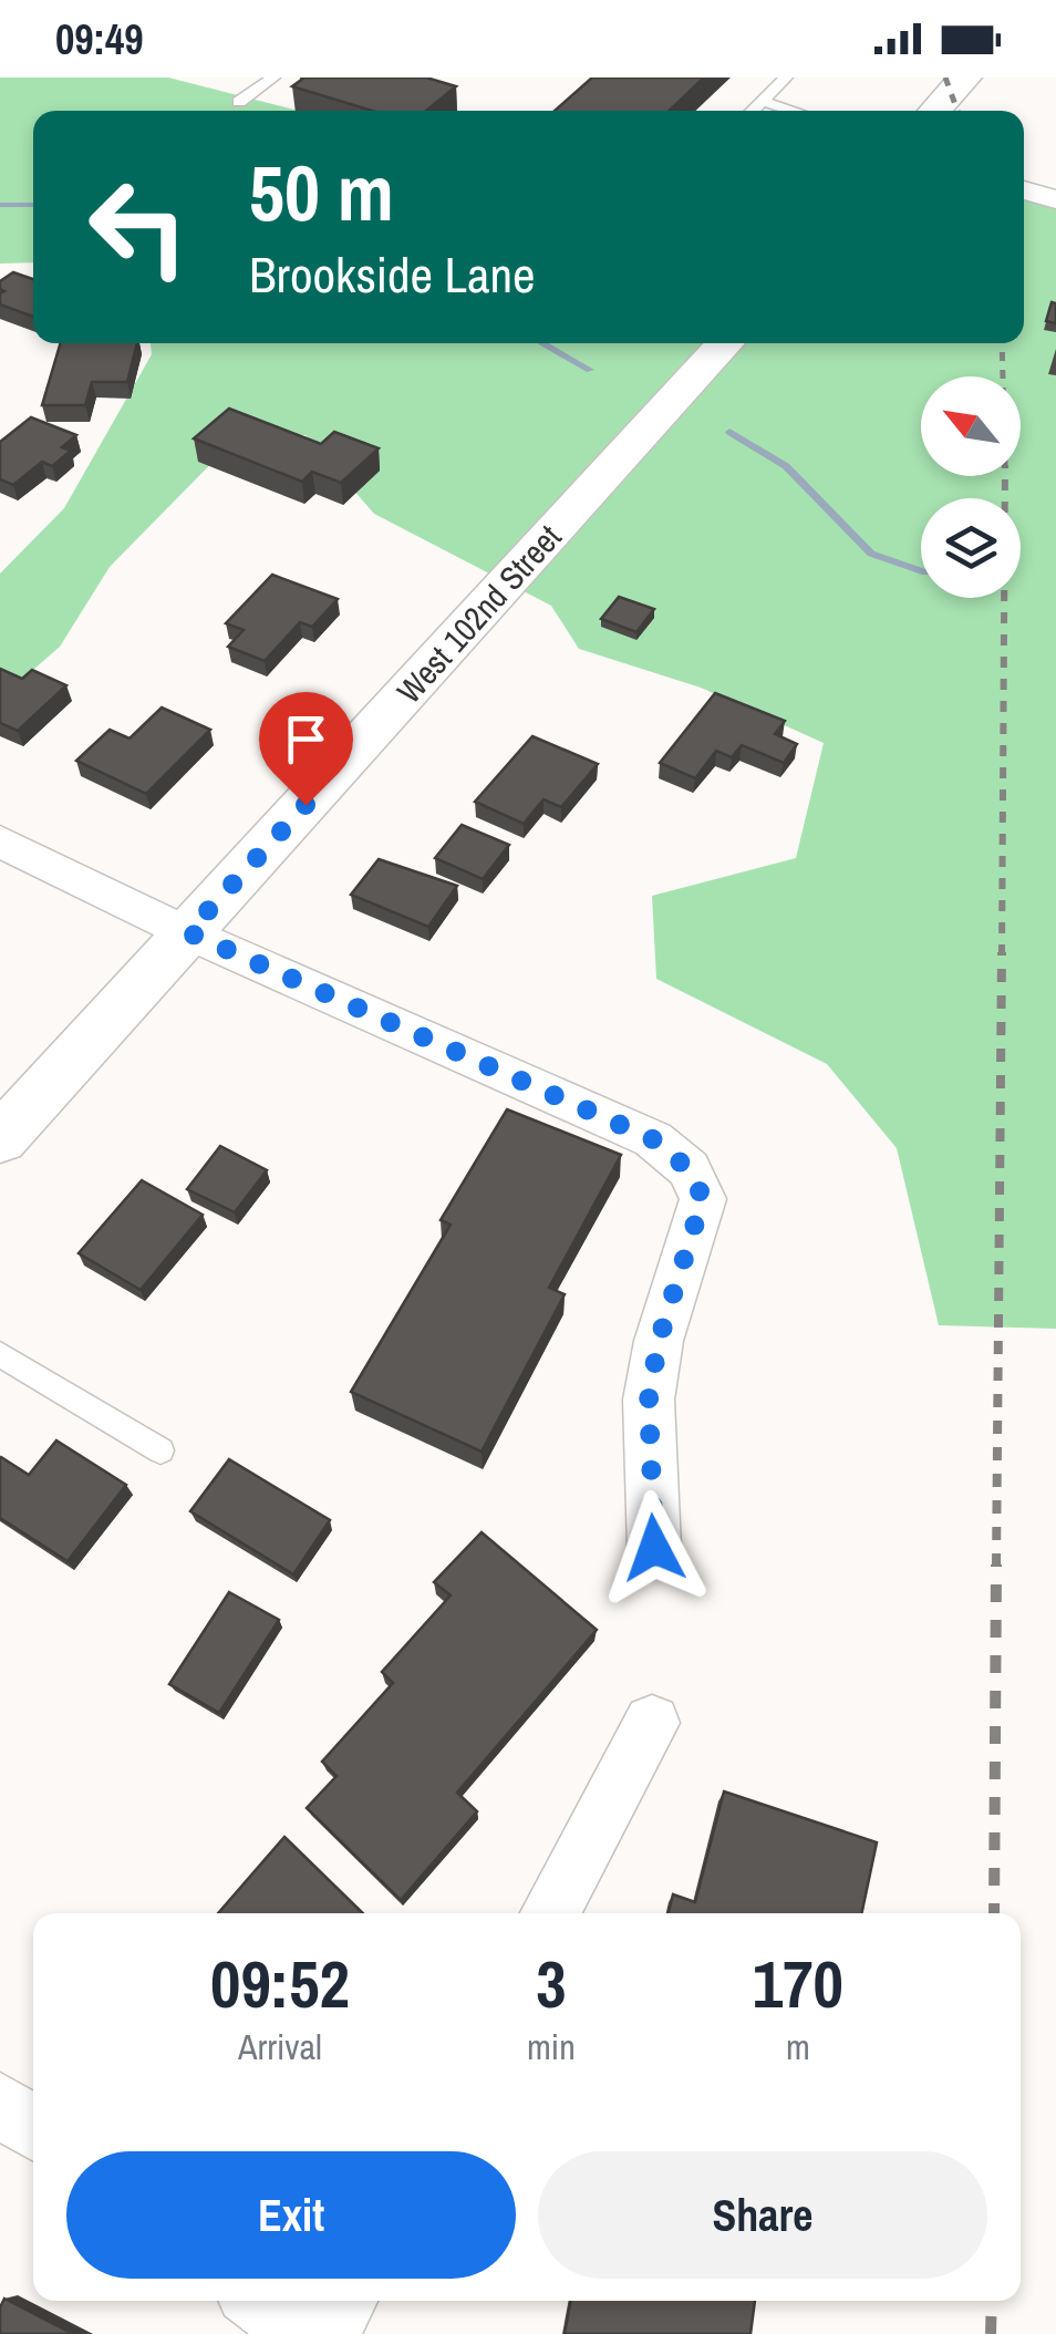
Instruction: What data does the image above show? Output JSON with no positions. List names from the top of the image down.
{
  "streets": {
    "street": ["West 102nd Street"]
  },
  "north": "top left",
  "page": {
    "status": "09:49",
    "turn": ["50 m", "Brookside Lane"],
    "eta": [
      "09:52",
      "Arrival",
      "3",
      "min",
      "170",
      "m"
    ],
    "buttons": ["Exit", "Share"]
  }
}
